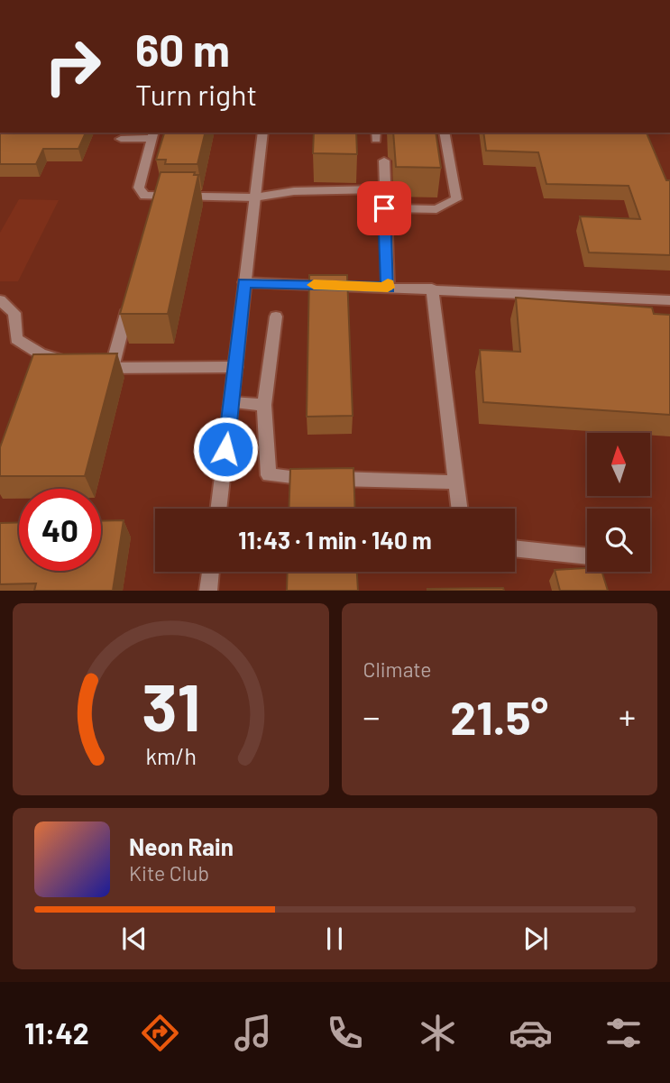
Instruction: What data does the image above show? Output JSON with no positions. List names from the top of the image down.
{
  "north": "top",
  "page": {
    "turn": ["60 m", "Turn right"],
    "limit": "40",
    "trip": "11:43 · 1 min · 140 m",
    "tile": "Climate",
    "heat": ["−", "21.5°", "+"],
    "song": ["Neon Rain", "Kite Club"],
    "tabs": "11:42",
    "gauge": ["31", "km/h"]
  }
}
